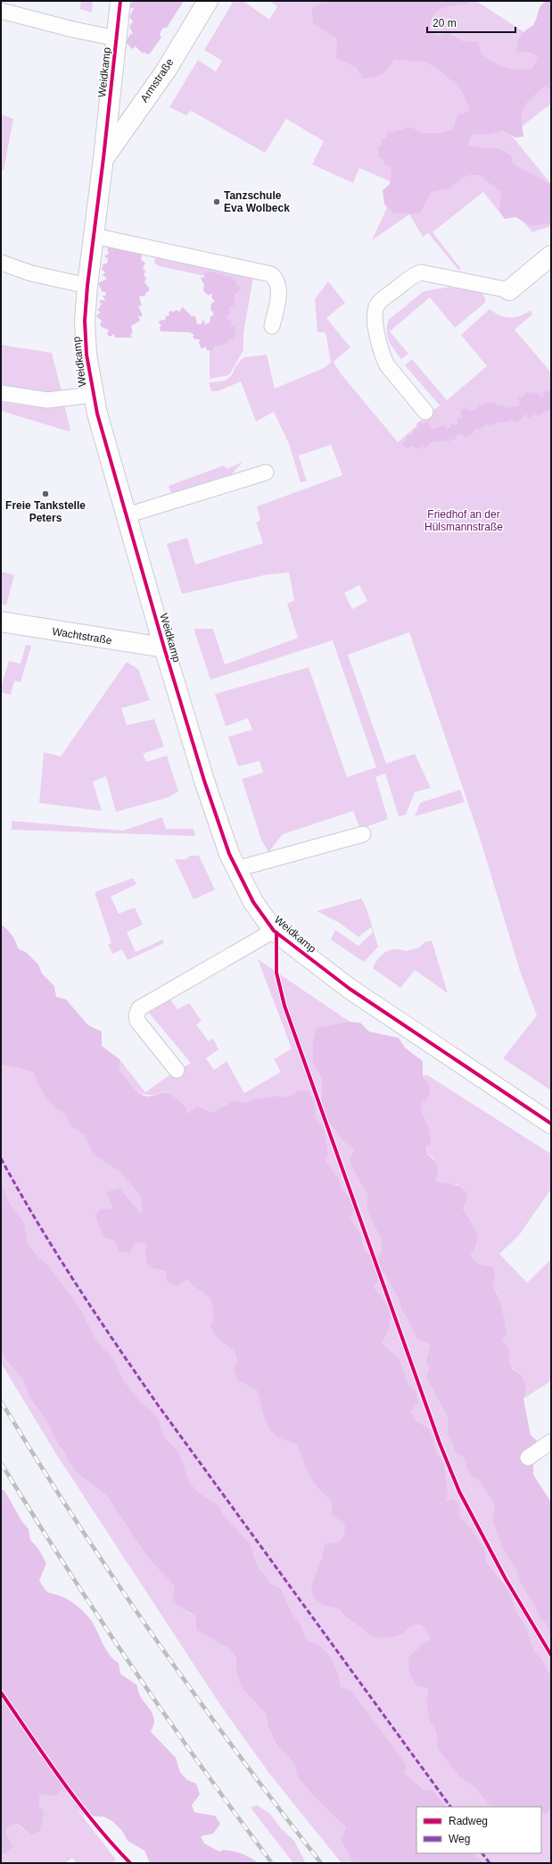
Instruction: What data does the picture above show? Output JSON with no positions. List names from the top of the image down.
{
  "streets": {
    "street": ["Weidkamp", "Armstraße", "Wachtstraße"]
  },
  "crossings": [
    ["Weidkamp", "Armstraße"],
    ["Weidkamp", "Wachtstraße"]
  ],
  "parks": ["Friedhof an der Hülsmannstraße"],
  "places": ["Tanzschule Eva Wolbeck", "Freie Tankstelle Peters"],
  "legend": ["Radweg", "Weg"],
  "scale_bar": "20 m"
}
